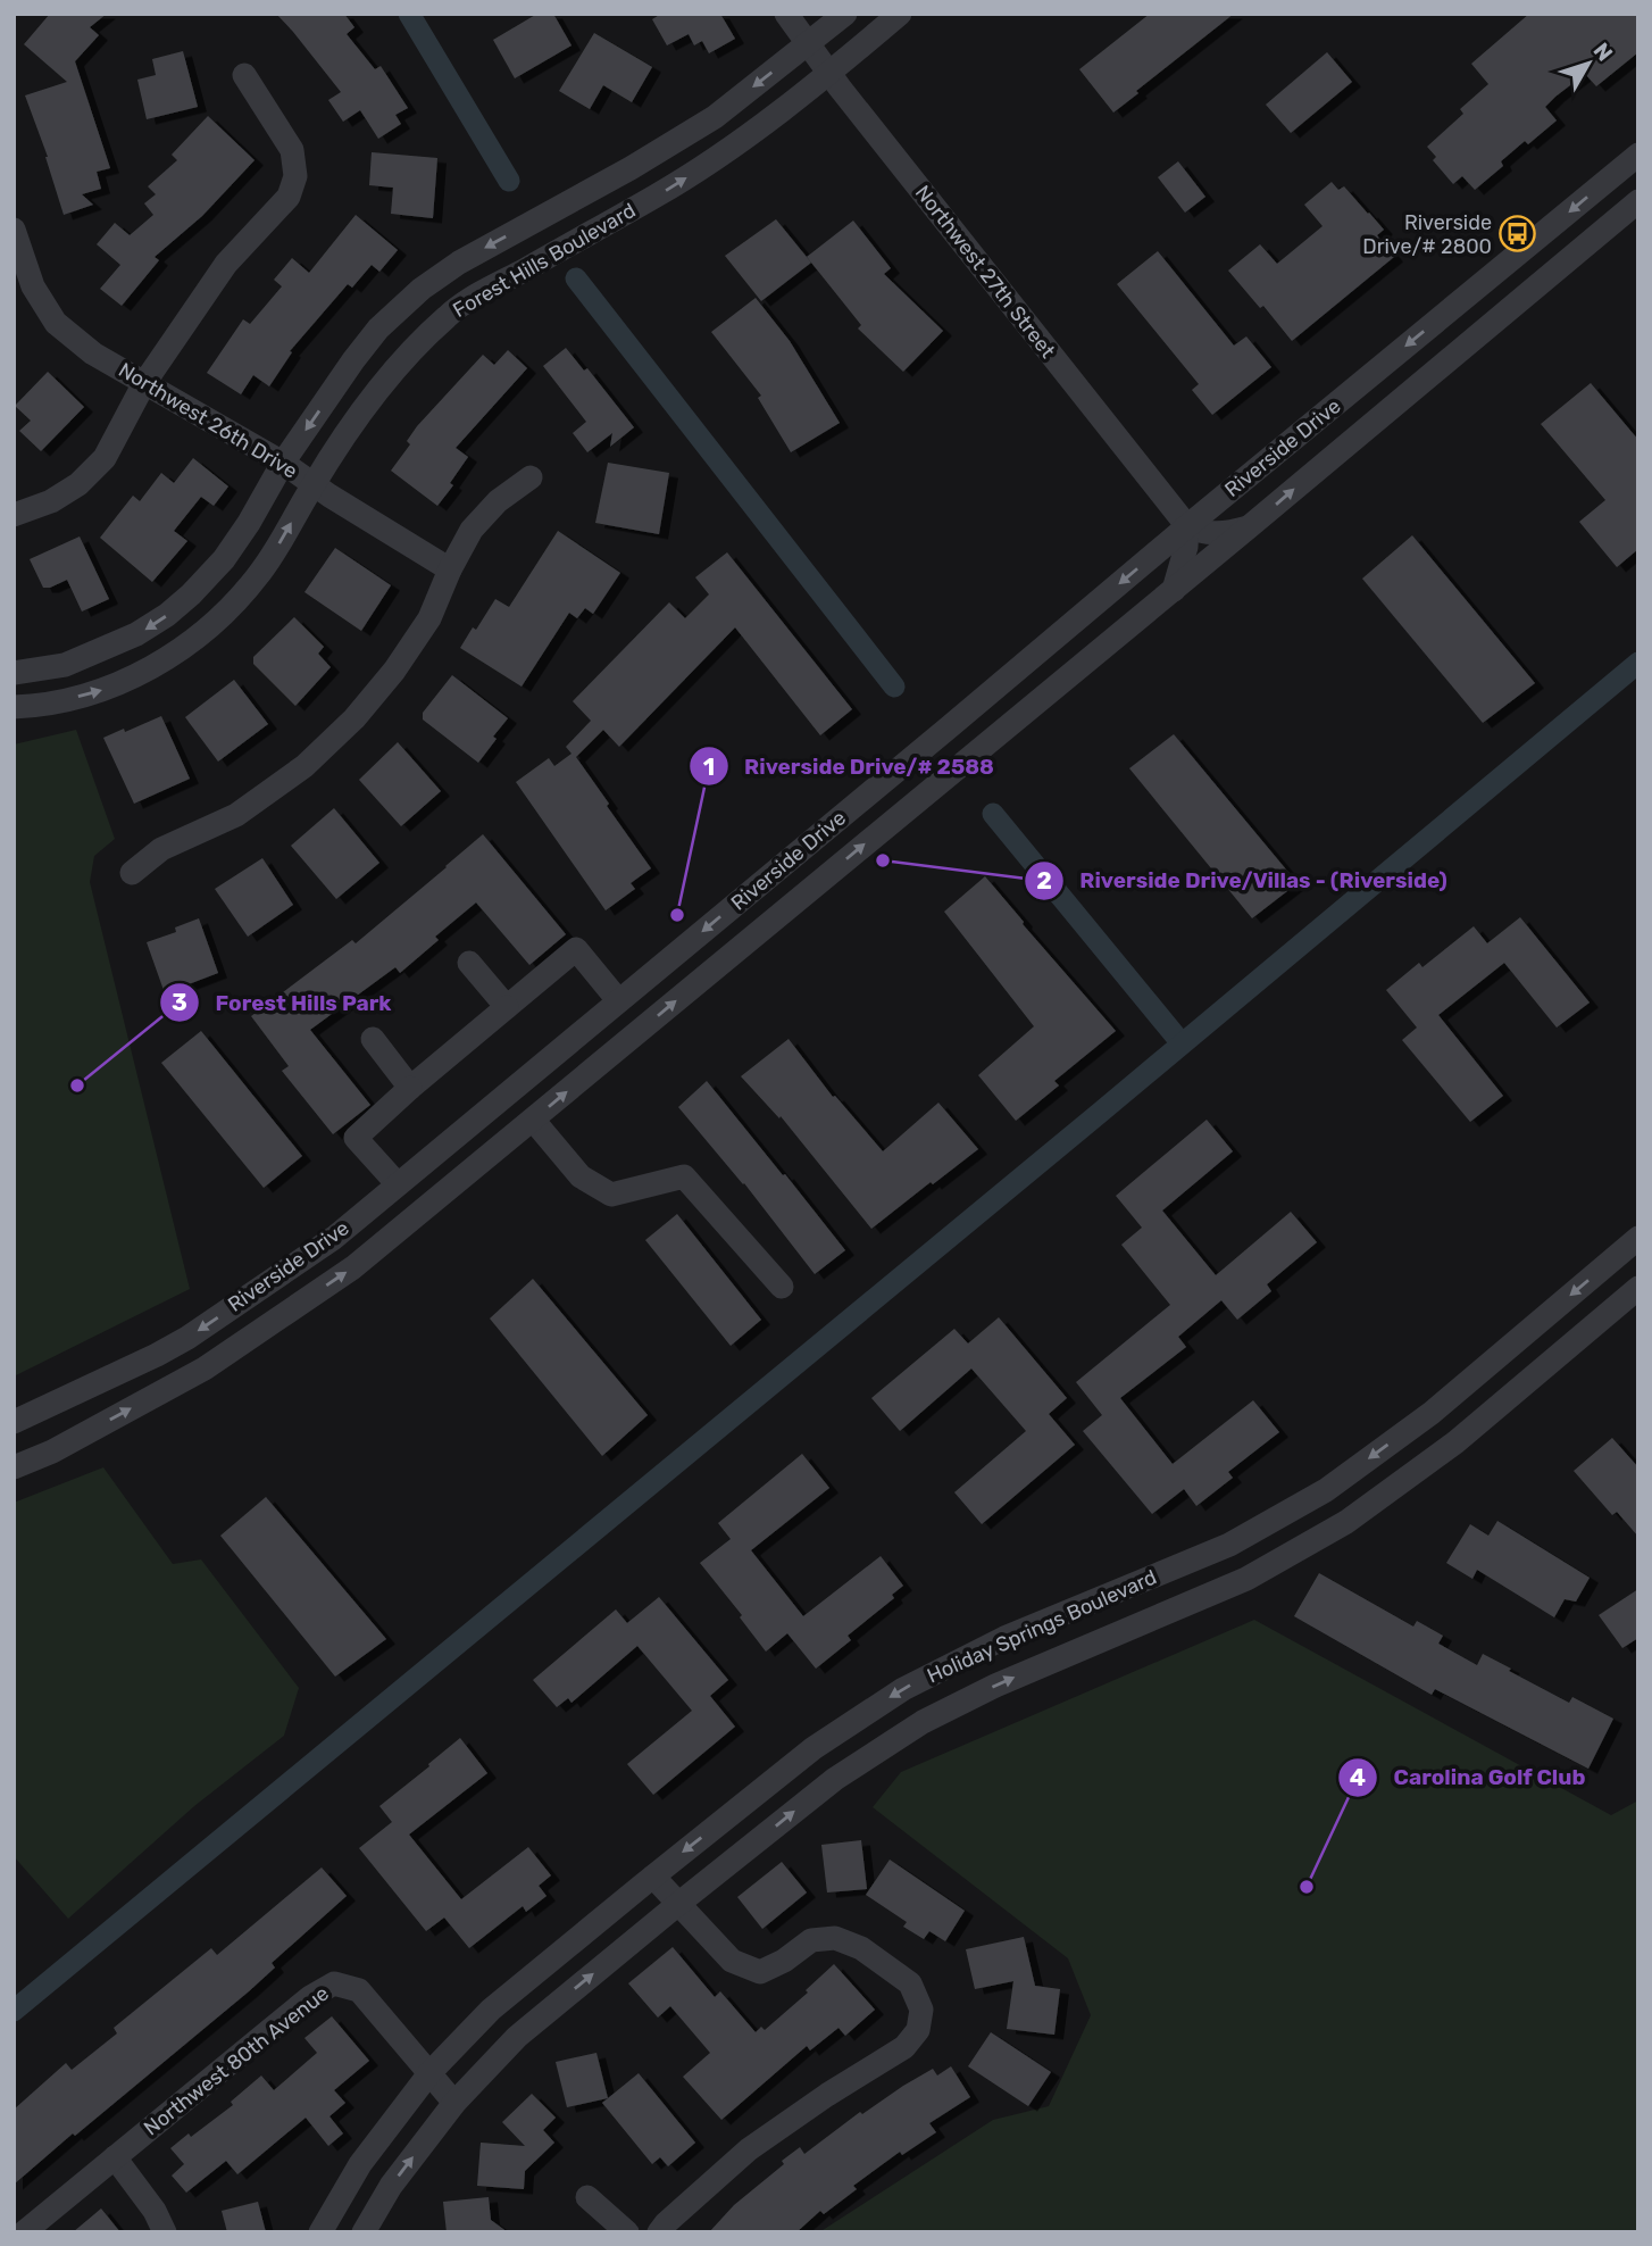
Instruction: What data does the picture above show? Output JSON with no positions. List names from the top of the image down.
{
  "streets": {
    "street": [
      "Forest Hills Boulevard",
      "Northwest 27th Street",
      "Northwest 26th Drive",
      "Riverside Drive",
      "Holiday Springs Boulevard",
      "Northwest 80th Avenue"
    ]
  },
  "crossings": [
    ["Forest Hills Boulevard", "Northwest 27th Street"],
    ["Forest Hills Boulevard", "Northwest 26th Drive"],
    ["Northwest 27th Street", "Riverside Drive"],
    ["Holiday Springs Boulevard", "Northwest 80th Avenue"]
  ],
  "places": {
    "bus stop": ["Riverside Drive/# 2800"],
    "other": [
      "Riverside Drive/Villas - (Riverside)",
      "Riverside Drive/# 2588",
      "Forest Hills Park",
      "Carolina Golf Club"
    ]
  },
  "north": "top right"
}
